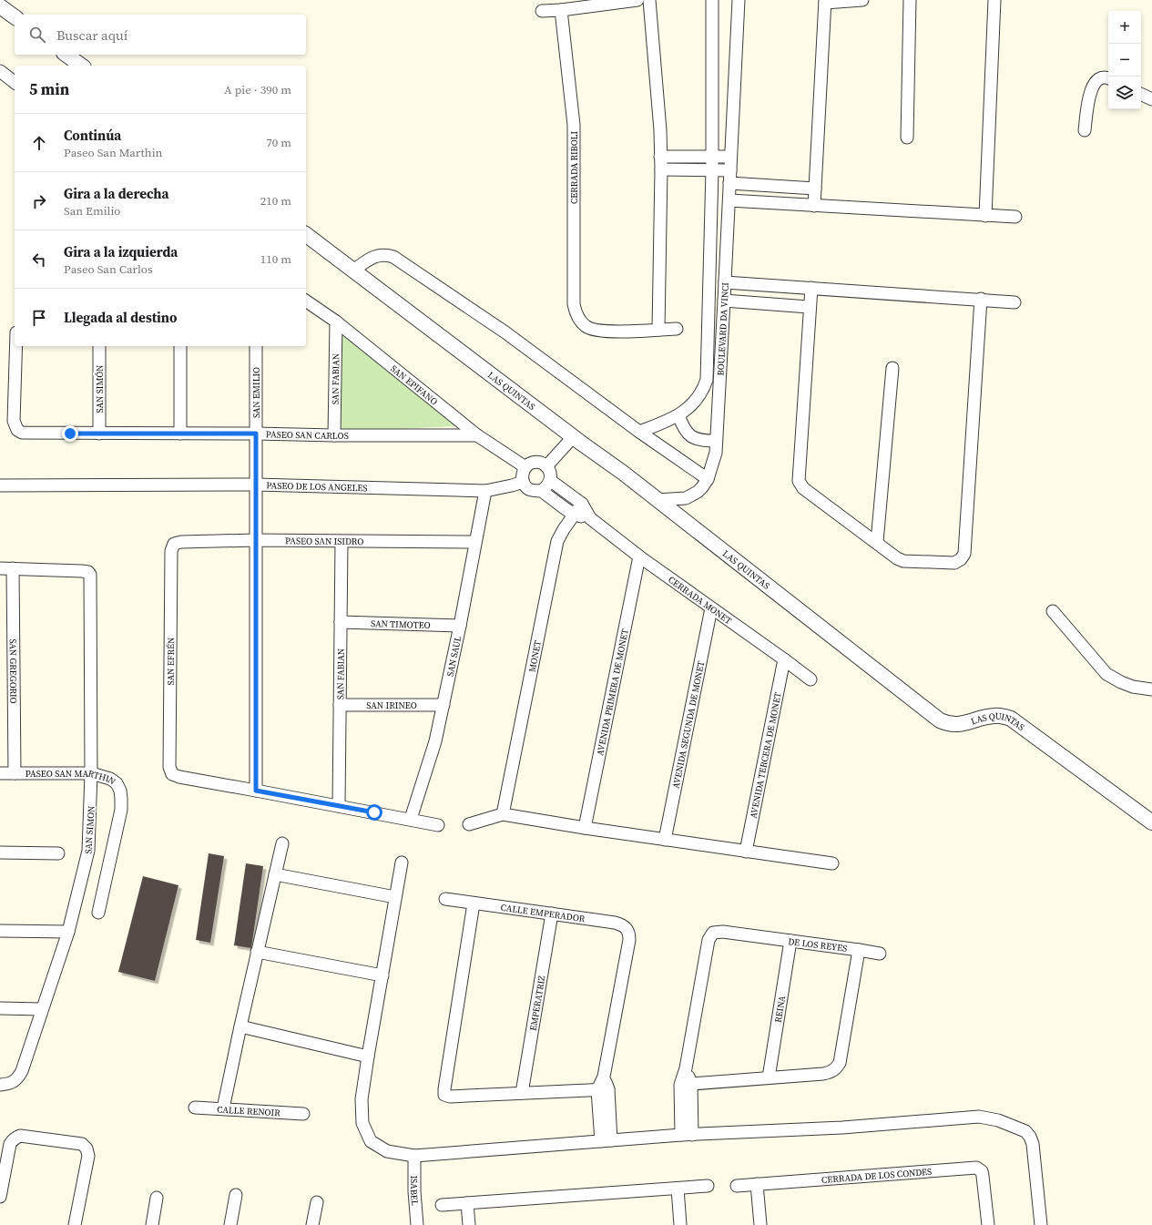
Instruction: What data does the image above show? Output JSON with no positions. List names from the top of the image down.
{
  "streets": {
    "street": [
      "CERRADA RIBOLI",
      "BOULEVARD DA VINCI",
      "SAN FABIAN",
      "SAN EPIFANO",
      "SAN SIMÓN",
      "LAS QUINTAS",
      "SAN EMILIO",
      "PASEO SAN CARLOS",
      "PASEO DE LOS ANGELES",
      "PASEO SAN ISIDRO",
      "CERRADA MONET",
      "SAN TIMOTEO",
      "MONET",
      "SAN SAUL",
      "SAN EFRÉN",
      "SAN GREGORIO",
      "AVENIDA PRIMERA DE MONET",
      "SAN IRINEO",
      "AVENIDA SEGUNDA DE MONET",
      "AVENIDA TERCERA DE MONET",
      "PASEO SAN MARTHIN",
      "SAN SIMON",
      "CALLE EMPERADOR",
      "DE LOS REYES",
      "EMPERATRIZ",
      "REINA",
      "CALLE RENOIR",
      "CERRADA DE LOS CONDES",
      "ISABEL"
    ]
  },
  "crossings": [
    ["SAN FABIAN", "SAN EPIFANO"],
    ["SAN FABIAN", "PASEO SAN CARLOS"],
    ["SAN FABIAN", "PASEO SAN ISIDRO"],
    ["SAN FABIAN", "SAN TIMOTEO"],
    ["SAN FABIAN", "SAN IRINEO"],
    ["SAN EPIFANO", "PASEO SAN CARLOS"],
    ["SAN EPIFANO", "PASEO DE LOS ANGELES"],
    ["SAN SIMÓN", "PASEO SAN CARLOS"],
    ["SAN EMILIO", "PASEO SAN CARLOS"],
    ["SAN EMILIO", "PASEO DE LOS ANGELES"],
    ["SAN EMILIO", "PASEO SAN ISIDRO"],
    ["SAN EMILIO", "SAN EFRÉN"],
    ["PASEO DE LOS ANGELES", "SAN SAUL"],
    ["PASEO SAN ISIDRO", "SAN SAUL"],
    ["PASEO SAN ISIDRO", "SAN EFRÉN"],
    ["CERRADA MONET", "AVENIDA PRIMERA DE MONET"],
    ["CERRADA MONET", "AVENIDA SEGUNDA DE MONET"],
    ["CERRADA MONET", "AVENIDA TERCERA DE MONET"],
    ["SAN TIMOTEO", "SAN SAUL"],
    ["SAN SAUL", "SAN IRINEO"],
    ["SAN GREGORIO", "PASEO SAN MARTHIN"],
    ["SAN GREGORIO", "SAN SIMON"],
    ["PASEO SAN MARTHIN", "SAN SIMON"],
    ["CALLE EMPERADOR", "EMPERATRIZ"],
    ["DE LOS REYES", "REINA"]
  ],
  "page": {
    "map_buttons": ["+", "−"],
    "search": "Buscar aquí",
    "heading": ["5 min", "A pie · 390 m"],
    "list": [
      ["Continúa", "Paseo San Marthin", "70 m"],
      ["Gira a la derecha", "San Emilio", "210 m"],
      ["Gira a la izquierda", "Paseo San Carlos", "110 m"],
      "Llegada al destino"
    ]
  }
}
